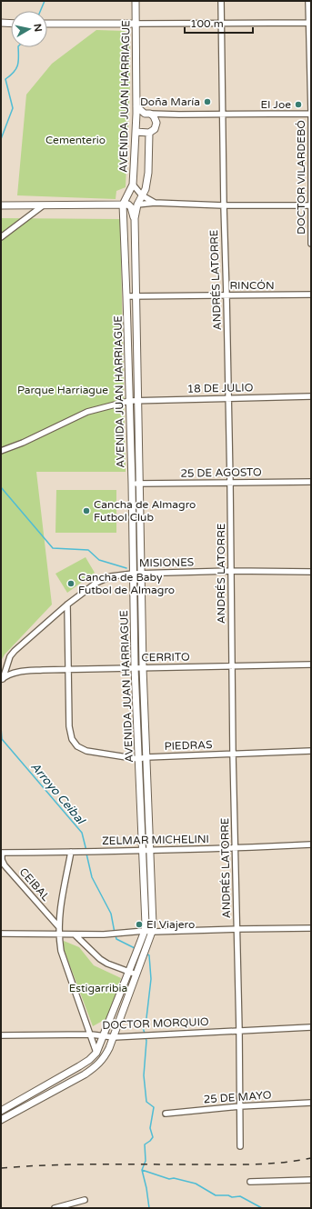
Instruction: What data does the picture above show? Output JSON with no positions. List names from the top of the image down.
{
  "streets": {
    "street": [
      "AVENIDA JUAN HARRIAGUE",
      "DOCTOR VILARDEBÓ",
      "ANDRÉS LATORRE",
      "RINCÓN",
      "18 DE JULIO",
      "25 DE AGOSTO",
      "MISIONES",
      "CERRITO",
      "PIEDRAS",
      "ZELMAR MICHELINI",
      "CEIBAL",
      "DOCTOR MORQUIO",
      "25 DE MAYO"
    ]
  },
  "crossings": [
    ["AVENIDA JUAN HARRIAGUE", "RINCÓN"],
    ["AVENIDA JUAN HARRIAGUE", "18 DE JULIO"],
    ["AVENIDA JUAN HARRIAGUE", "25 DE AGOSTO"],
    ["AVENIDA JUAN HARRIAGUE", "MISIONES"],
    ["AVENIDA JUAN HARRIAGUE", "CERRITO"],
    ["AVENIDA JUAN HARRIAGUE", "PIEDRAS"],
    ["AVENIDA JUAN HARRIAGUE", "ZELMAR MICHELINI"],
    ["AVENIDA JUAN HARRIAGUE", "DOCTOR MORQUIO"],
    ["ANDRÉS LATORRE", "RINCÓN"],
    ["ANDRÉS LATORRE", "18 DE JULIO"],
    ["ANDRÉS LATORRE", "25 DE AGOSTO"],
    ["ANDRÉS LATORRE", "MISIONES"],
    ["ANDRÉS LATORRE", "CERRITO"],
    ["ANDRÉS LATORRE", "PIEDRAS"],
    ["ANDRÉS LATORRE", "ZELMAR MICHELINI"],
    ["ANDRÉS LATORRE", "DOCTOR MORQUIO"],
    ["ANDRÉS LATORRE", "25 DE MAYO"],
    ["MISIONES", "CERRITO"],
    ["CERRITO", "PIEDRAS"],
    ["ZELMAR MICHELINI", "CEIBAL"]
  ],
  "water": ["Arroyo Ceibal"],
  "parks": ["Cementerio", "Parque Harriague", "Estigarribia"],
  "places": [
    "Doña María",
    "El Joe",
    "Cancha de Almagro Futbol Club",
    "Cancha de Baby Futbol de Almagro",
    "El Viajero"
  ],
  "scale_bar": "100 m",
  "north": "right"
}
